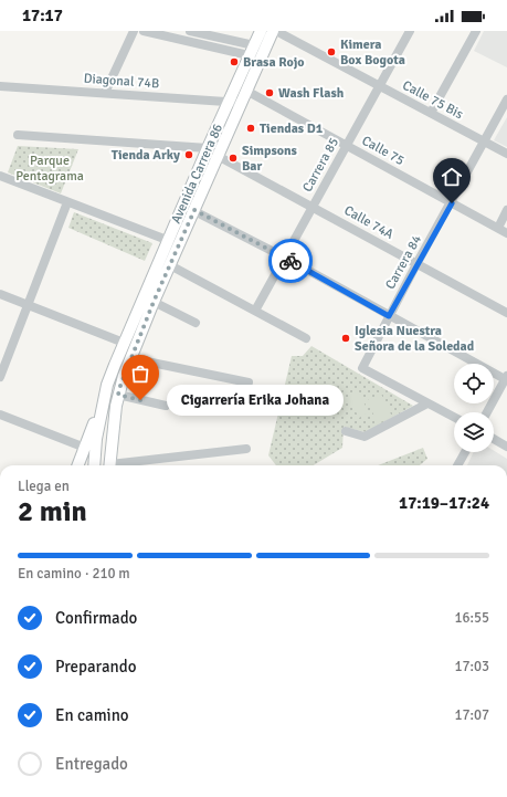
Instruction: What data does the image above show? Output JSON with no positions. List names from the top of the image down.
{
  "streets": {
    "main road": ["Avenida Carrera 86"],
    "street": [
      "Diagonal 74B",
      "Calle 75 Bis",
      "Calle 75",
      "Carrera 85",
      "Calle 74A",
      "Carrera 84"
    ]
  },
  "crossings": [
    ["Diagonal 74B", "Avenida Carrera 86"],
    ["Calle 75 Bis", "Carrera 85"],
    ["Calle 75 Bis", "Avenida Carrera 86"],
    ["Calle 75 Bis", "Carrera 84"],
    ["Calle 75", "Carrera 85"],
    ["Calle 75", "Avenida Carrera 86"],
    ["Calle 75", "Carrera 84"],
    ["Carrera 85", "Calle 74A"],
    ["Avenida Carrera 86", "Calle 74A"],
    ["Calle 74A", "Carrera 84"]
  ],
  "parks": ["Parque Pentagrama"],
  "places": [
    "Kimera Box Bogota",
    "Brasa Rojo",
    "Wash Flash",
    "Tiendas D1",
    "Tienda Arky",
    "Simpsons Bar",
    "Iglesia Nuestra Señora de la Soledad",
    "Cigarrería Erika Johana"
  ],
  "page": {
    "status": "17:17",
    "bubble": "Cigarrería Erika Johana",
    "heading": ["2 min", "Llega en", "17:19–17:24"],
    "bar": "En camino · 210 m",
    "list": [
      ["Confirmado", "16:55"],
      ["Preparando", "17:03"],
      ["En camino", "17:07"],
      "Entregado"
    ]
  }
}
